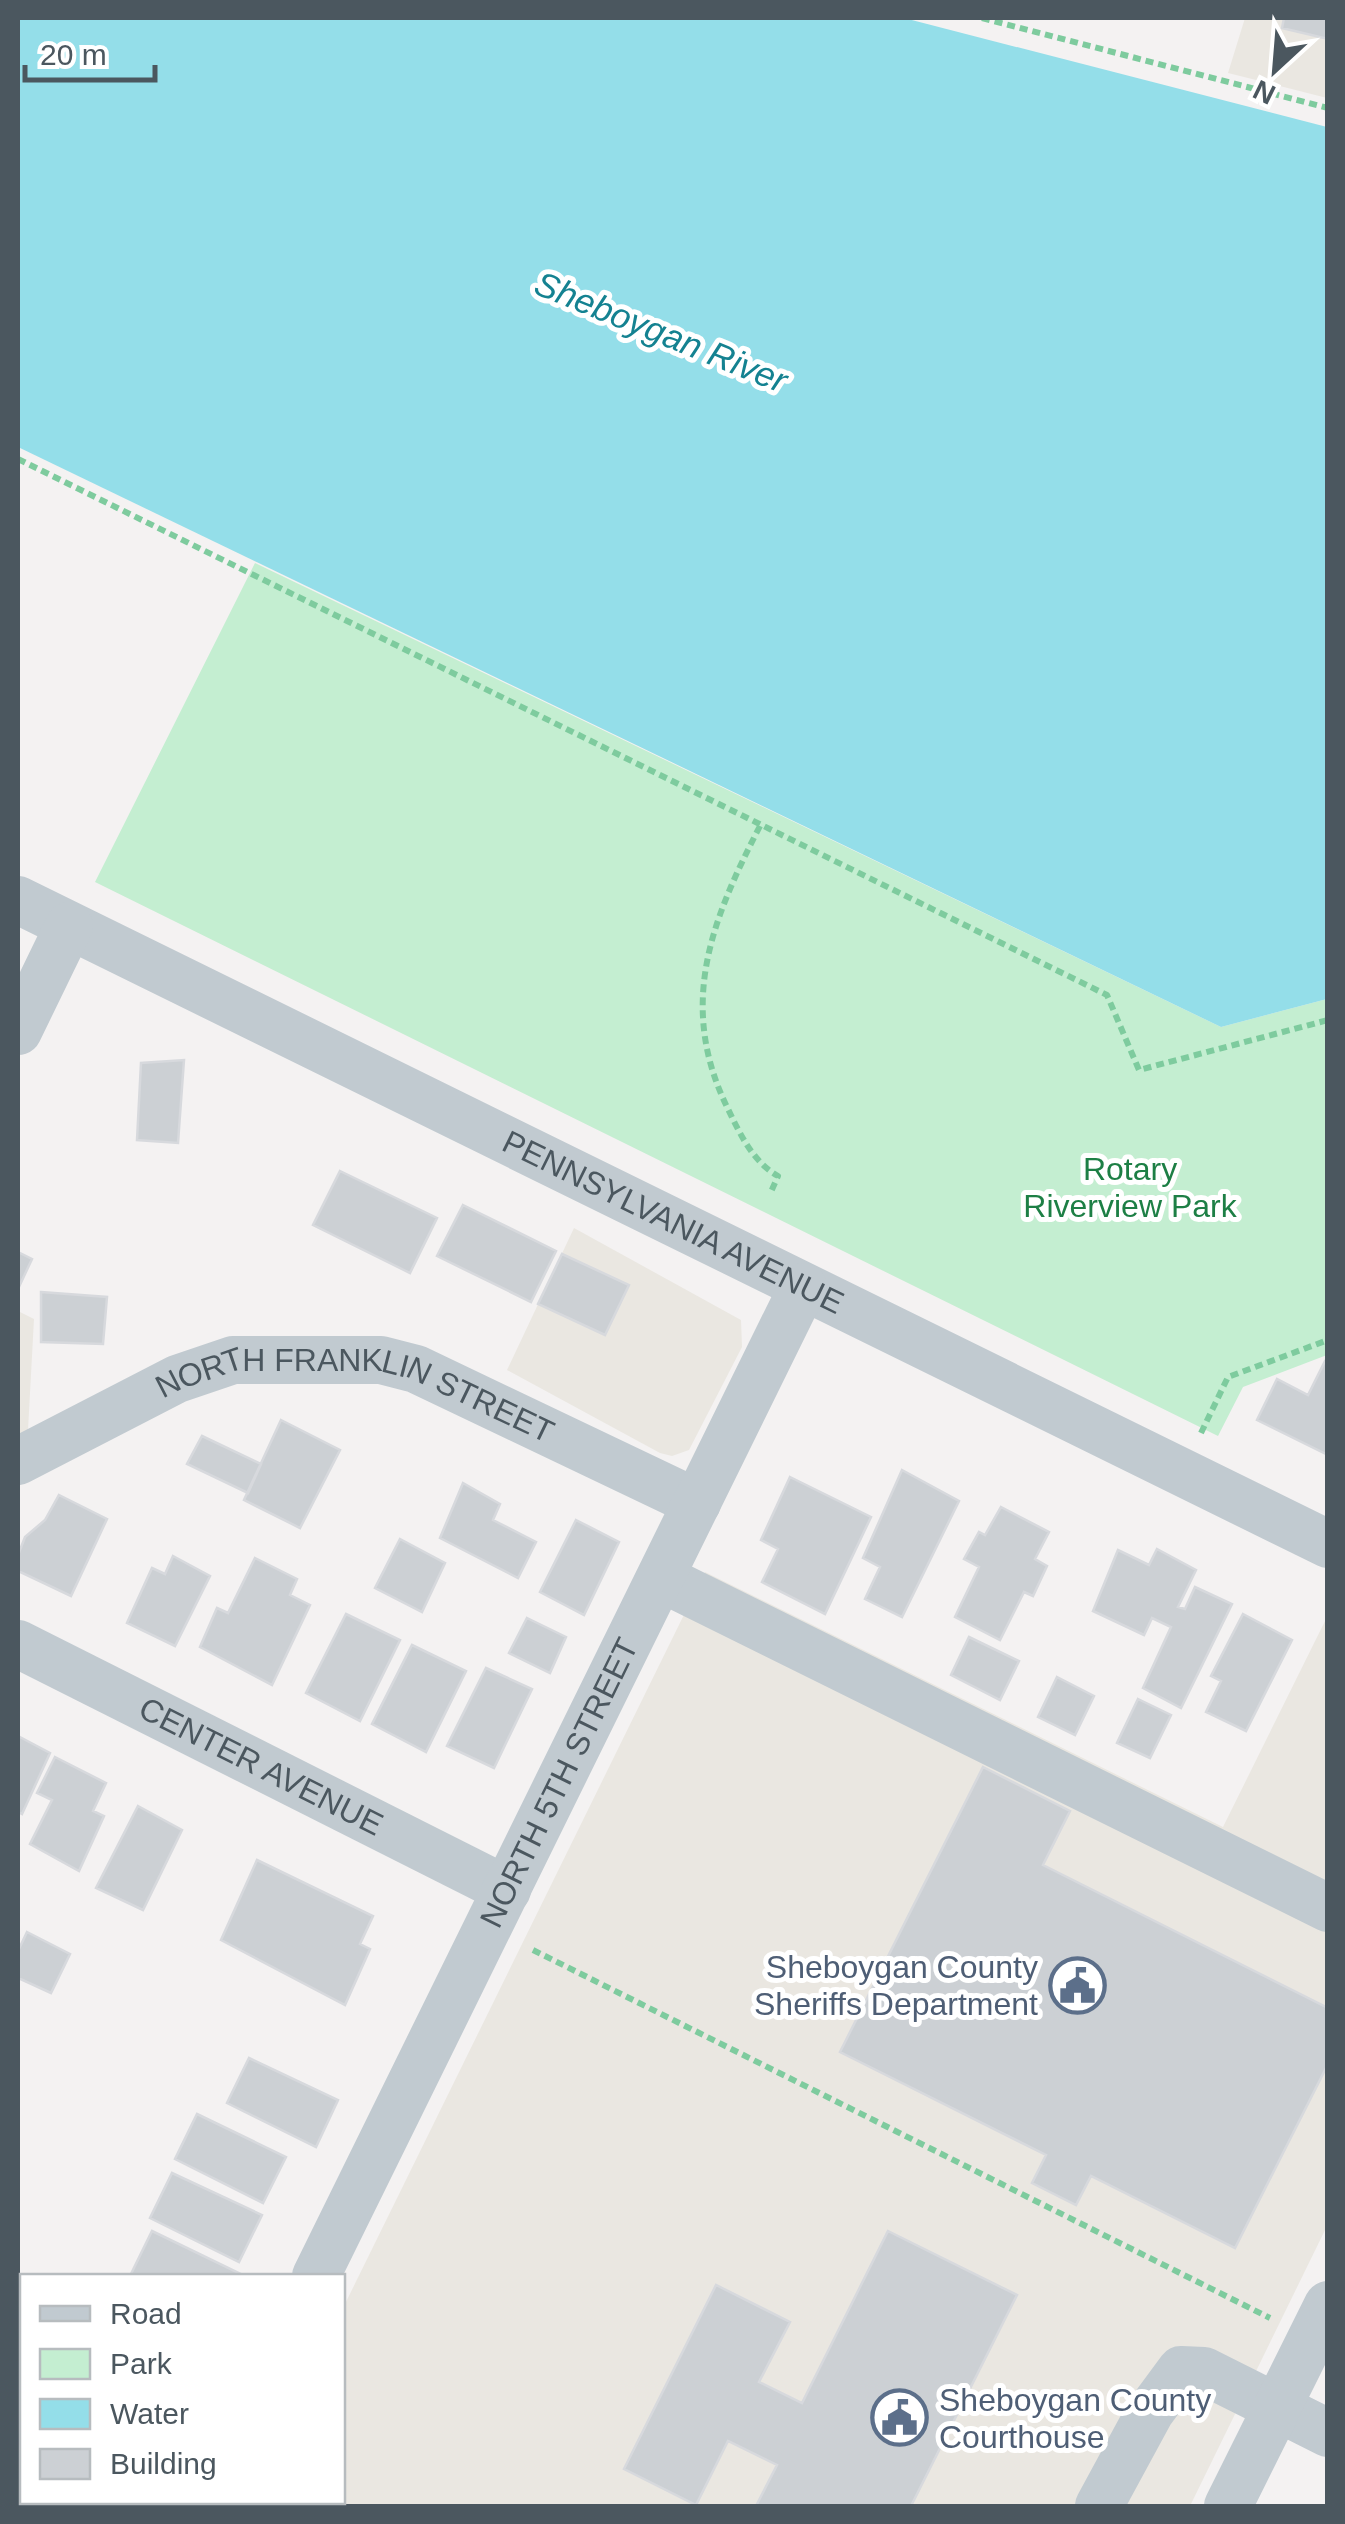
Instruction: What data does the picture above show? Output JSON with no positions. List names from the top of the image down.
{
  "streets": {
    "street": [
      "PENNSYLVANIA AVENUE",
      "NORTH FRANKLIN STREET",
      "CENTER AVENUE",
      "NORTH 5TH STREET"
    ]
  },
  "crossings": [
    ["PENNSYLVANIA AVENUE", "NORTH 5TH STREET"],
    ["NORTH FRANKLIN STREET", "NORTH 5TH STREET"],
    ["CENTER AVENUE", "NORTH 5TH STREET"]
  ],
  "water": ["Sheboygan River"],
  "parks": ["Rotary Riverview Park"],
  "places": {
    "public building": ["Sheboygan County Sheriffs Department", "Sheboygan County Courthouse"]
  },
  "legend": [
    "Road",
    "Park",
    "Water",
    "Building"
  ],
  "scale_bar": "20 m",
  "north": "bottom left"
}
